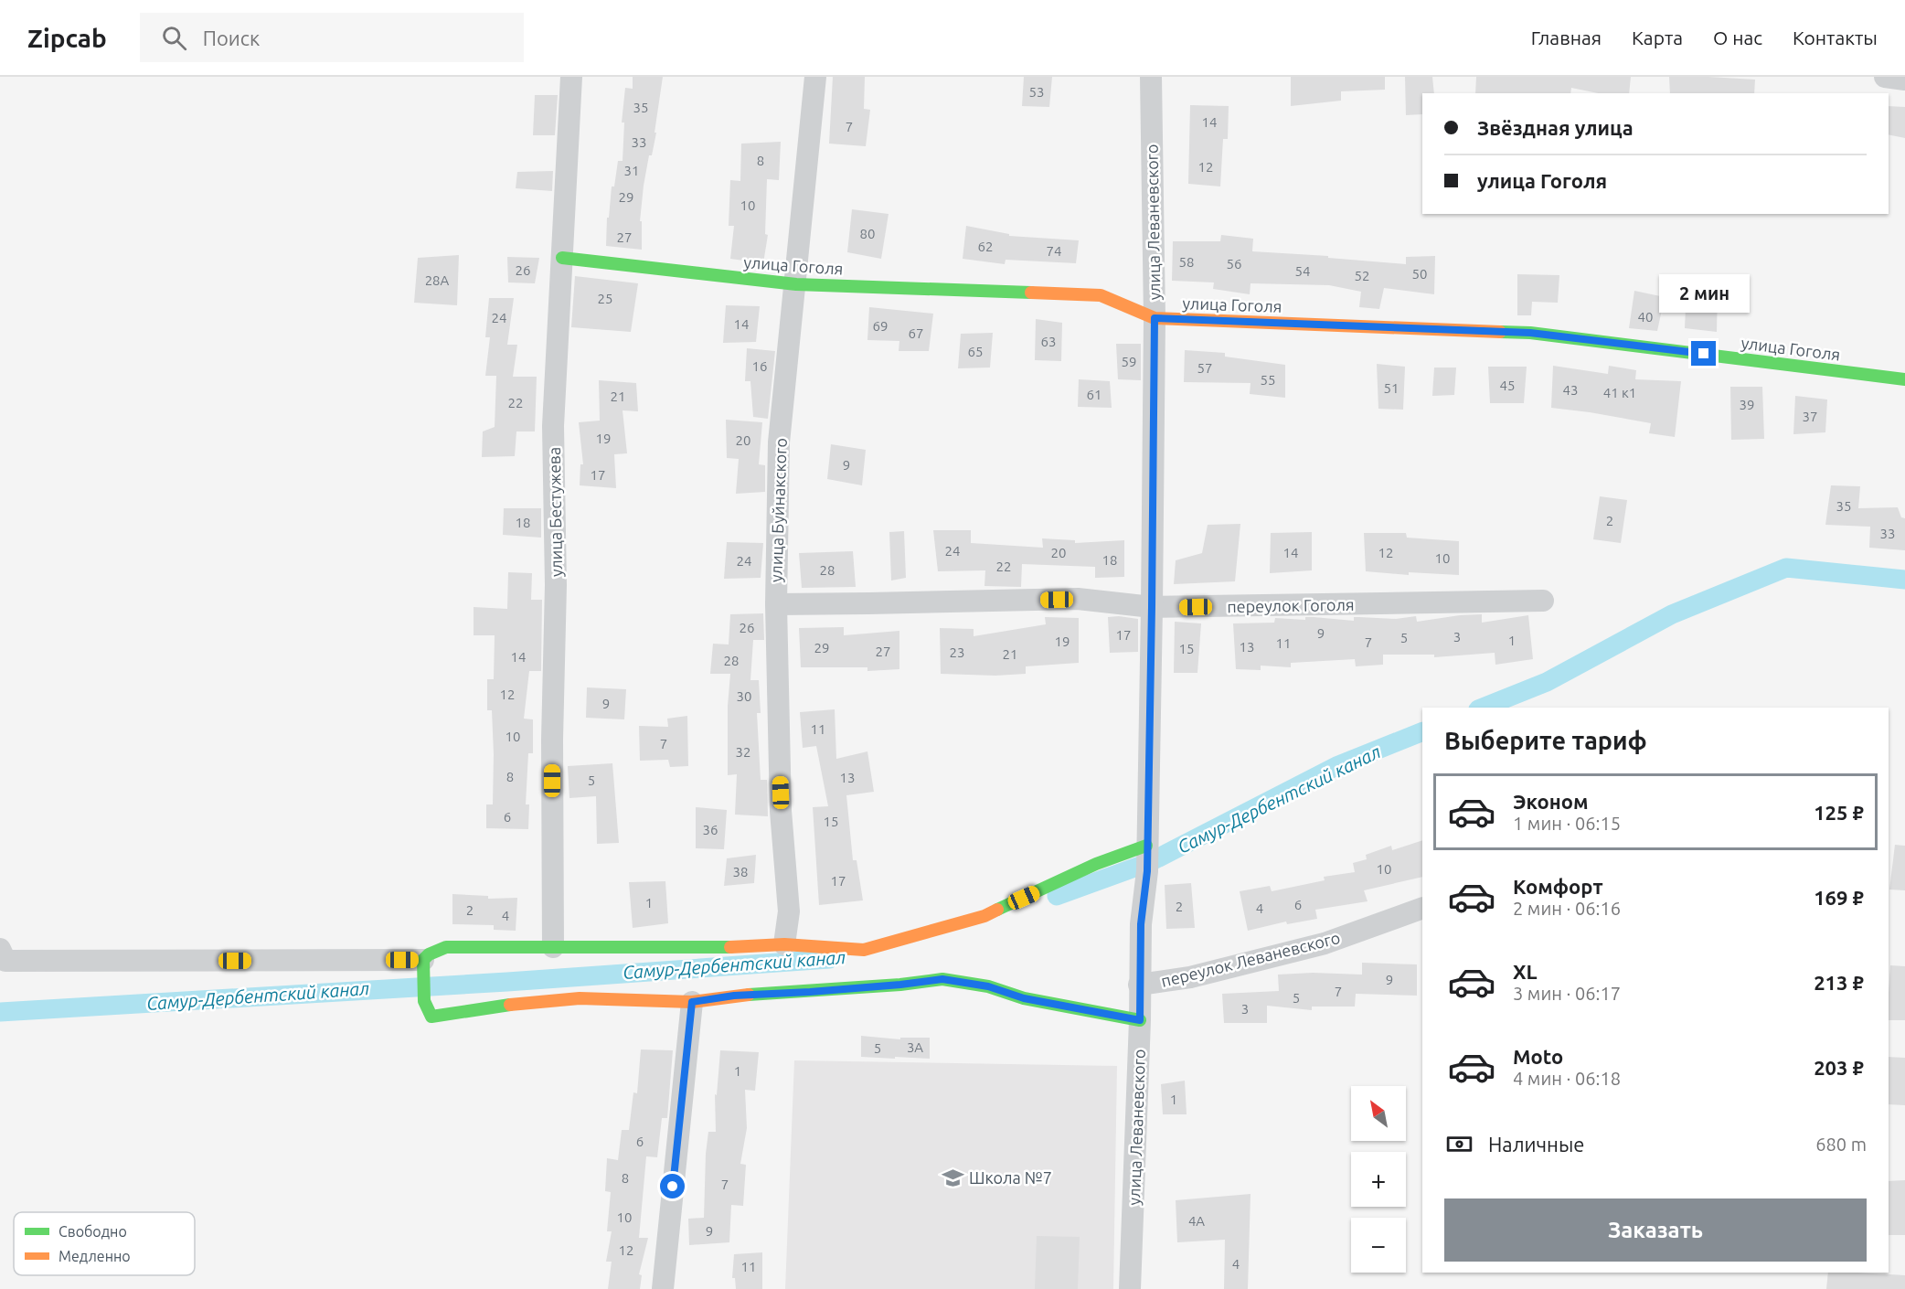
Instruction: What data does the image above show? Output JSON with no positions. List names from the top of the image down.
{
  "streets": {
    "street": [
      "улица Леваневского",
      "улица Гоголя",
      "улица Буйнакского",
      "улица Бестужева",
      "переулок Гоголя",
      "переулок Леваневского"
    ]
  },
  "crossings": [
    ["улица Леваневского", "улица Гоголя"],
    ["улица Леваневского", "переулок Гоголя"],
    ["улица Леваневского", "переулок Леваневского"],
    ["улица Гоголя", "улица Буйнакского"],
    ["улица Гоголя", "улица Бестужева"],
    ["улица Буйнакского", "переулок Гоголя"]
  ],
  "water": ["Самур-Дербентский канал"],
  "places": {
    "school or university": ["Школа №7"]
  },
  "house_numbers": [
    "53",
    "35",
    "14",
    "7",
    "33",
    "8",
    "12",
    "31",
    "29",
    "10",
    "80",
    "27",
    "62",
    "74",
    "58",
    "56",
    "26",
    "54",
    "50",
    "52",
    "28А",
    "25",
    "40",
    "24",
    "14",
    "69",
    "67",
    "63",
    "65",
    "59",
    "16",
    "57",
    "55",
    "45",
    "51",
    "43",
    "41 к1",
    "61",
    "21",
    "22",
    "39",
    "37",
    "19",
    "20",
    "9",
    "17",
    "35",
    "2",
    "18",
    "33",
    "24",
    "20",
    "14",
    "12",
    "10",
    "18",
    "24",
    "22",
    "28",
    "26",
    "9",
    "17",
    "3",
    "5",
    "1",
    "19",
    "7",
    "11",
    "13",
    "29",
    "15",
    "27",
    "23",
    "21",
    "14",
    "28",
    "12",
    "30",
    "9",
    "11",
    "10",
    "7",
    "32",
    "8",
    "13",
    "5",
    "6",
    "15",
    "36",
    "10",
    "38",
    "17",
    "1",
    "6",
    "2",
    "4",
    "2",
    "4",
    "9",
    "7",
    "5",
    "3",
    "3А",
    "5",
    "1",
    "1",
    "6",
    "8",
    "7",
    "10",
    "4А",
    "9",
    "12",
    "4",
    "11"
  ],
  "legend": ["Свободно", "Медленно"],
  "north": "top left",
  "page": {
    "header": "Zipcab",
    "search": "Поиск",
    "nav": [
      "Главная",
      "Карта",
      "О нас",
      "Контакты"
    ],
    "banner": ["Звёздная улица", "улица Гоголя"],
    "bubble": "2 мин",
    "heading": "Выберите тариф",
    "list": [
      {
        "name": "Эконом",
        "note": "1 мин · 06:15",
        "value": "125 ₽"
      },
      {
        "name": "Комфорт",
        "note": "2 мин · 06:16",
        "value": "169 ₽"
      },
      {
        "name": "XL",
        "note": "3 мин · 06:17",
        "value": "213 ₽"
      },
      {
        "name": "Moto",
        "note": "4 мин · 06:18",
        "value": "203 ₽"
      }
    ],
    "map_buttons": ["+", "−"],
    "pay": ["Наличные", "680 m"],
    "buttons": "Заказать"
  }
}
